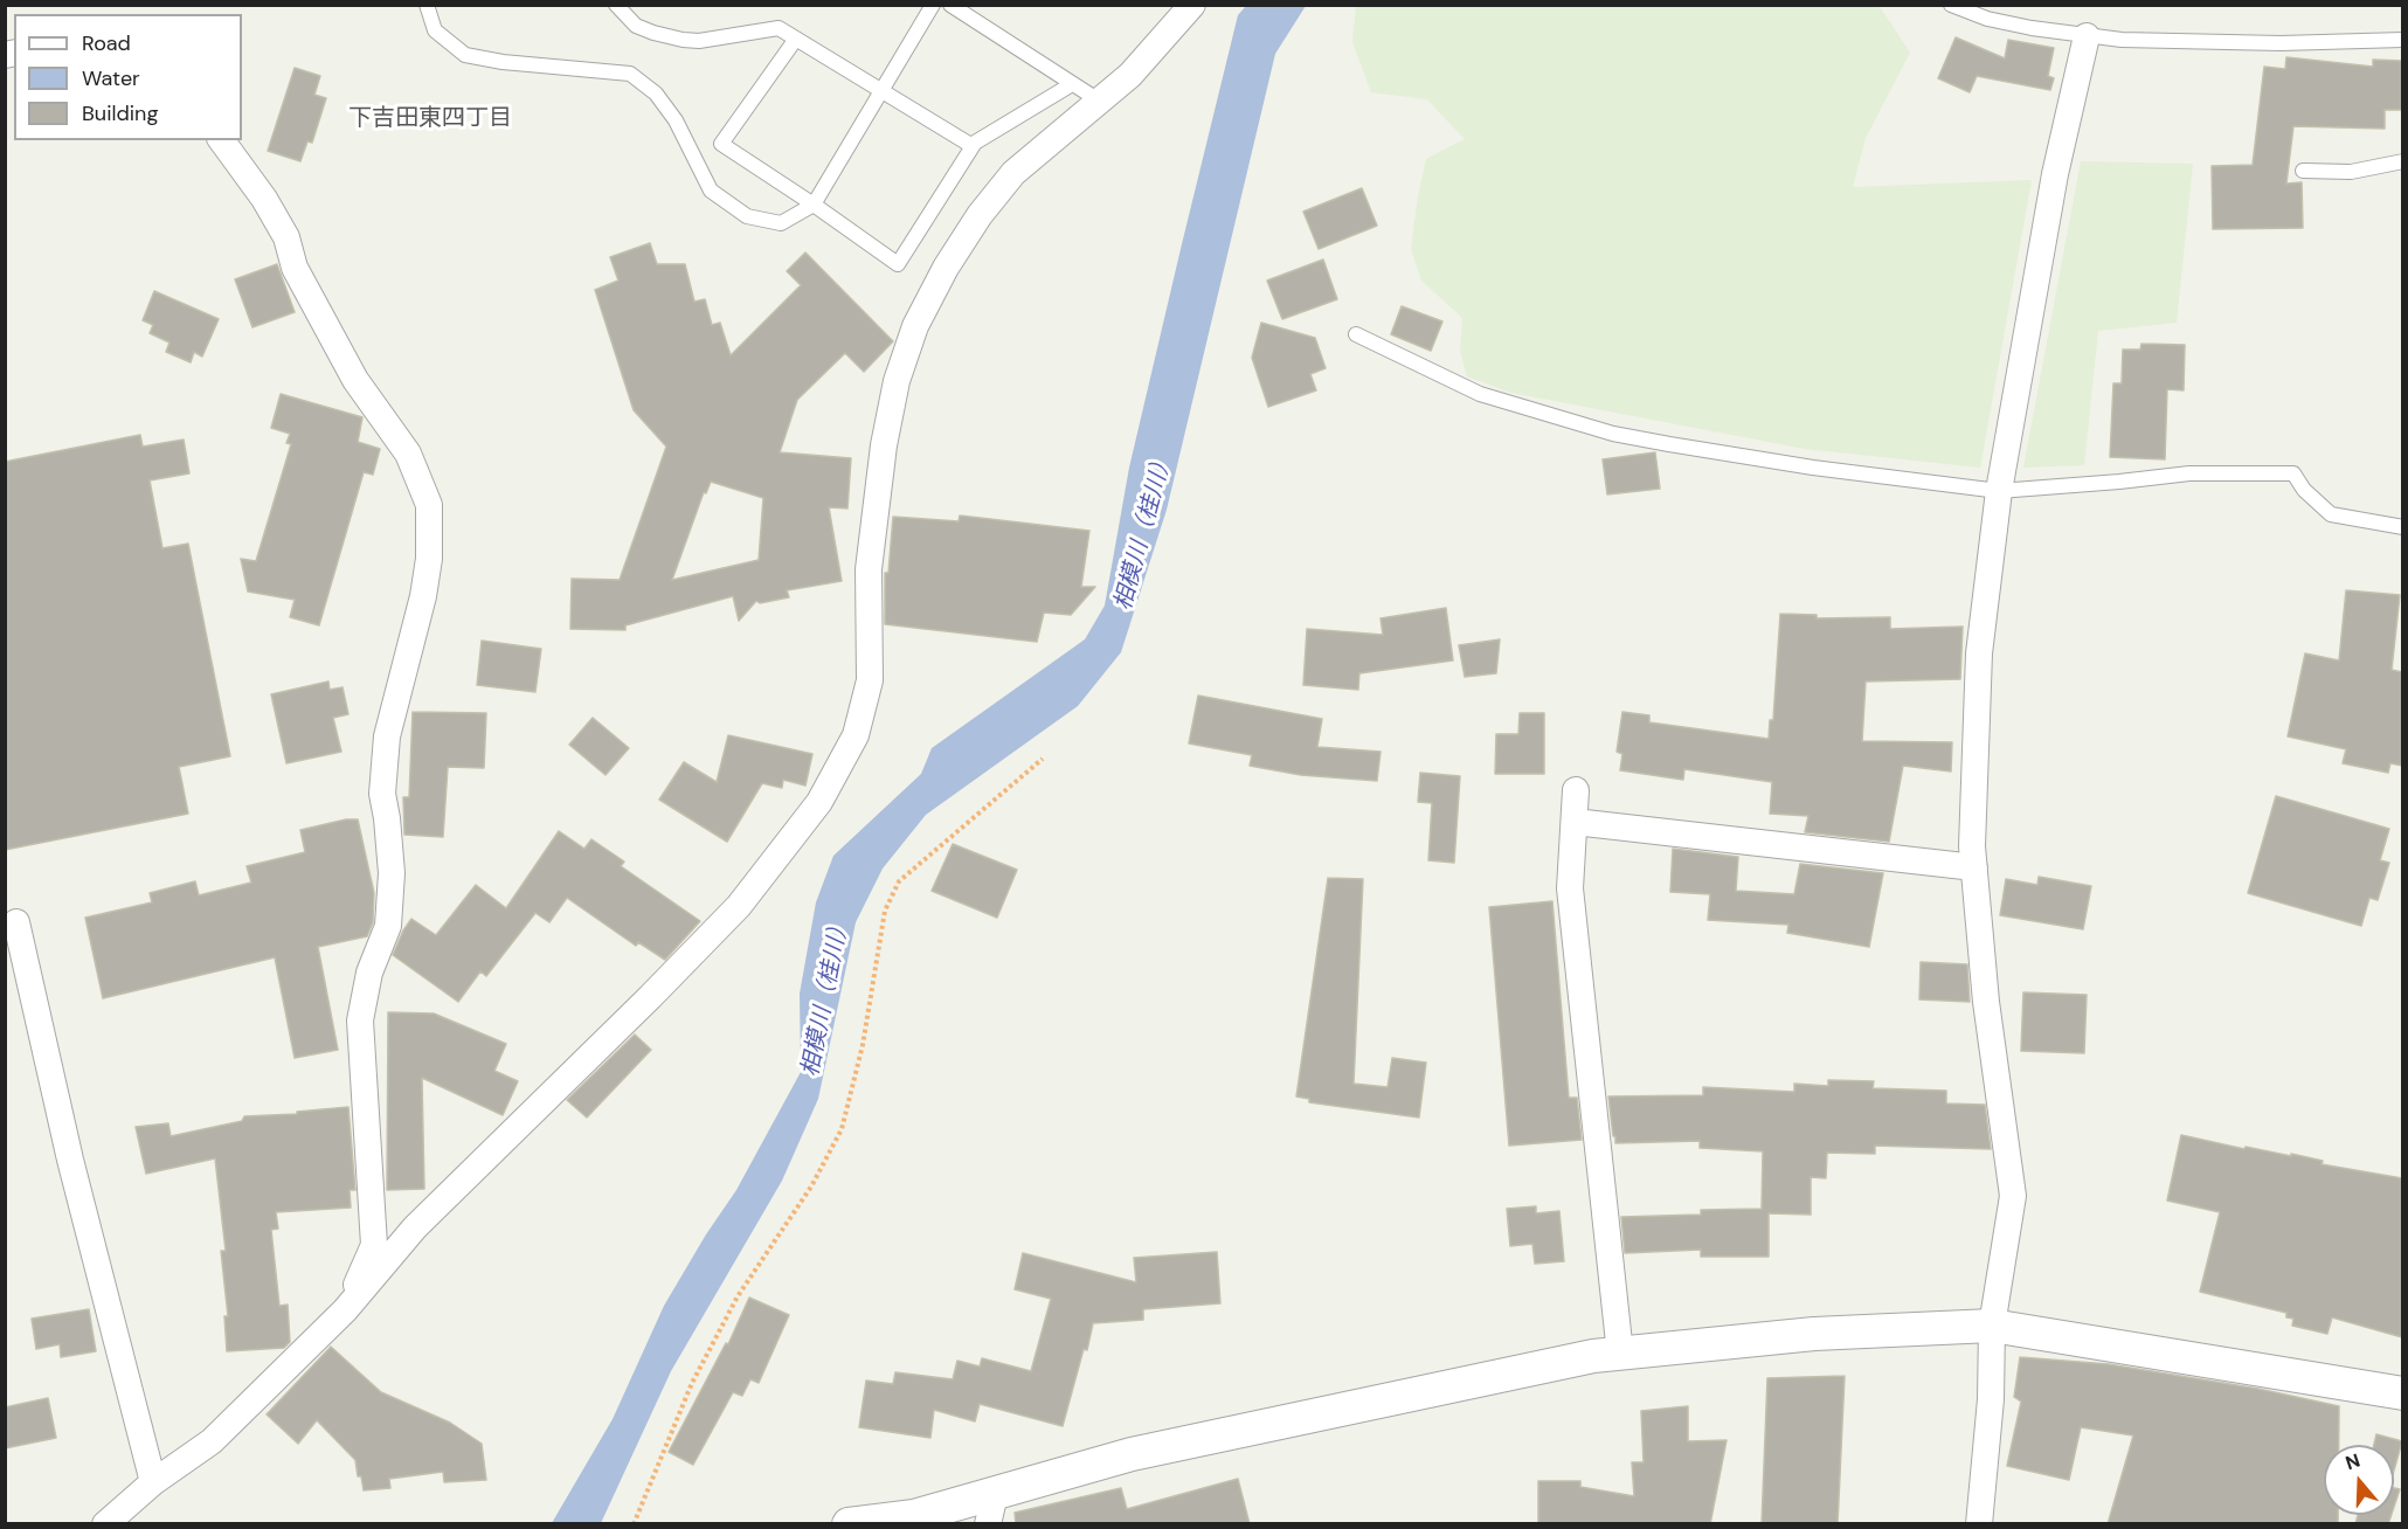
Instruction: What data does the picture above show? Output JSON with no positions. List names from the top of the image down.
{
  "districts": ["下吉田東四丁目"],
  "water": ["相模川（桂川）"],
  "legend": ["Road", "Water", "Building"],
  "north": "top"
}
